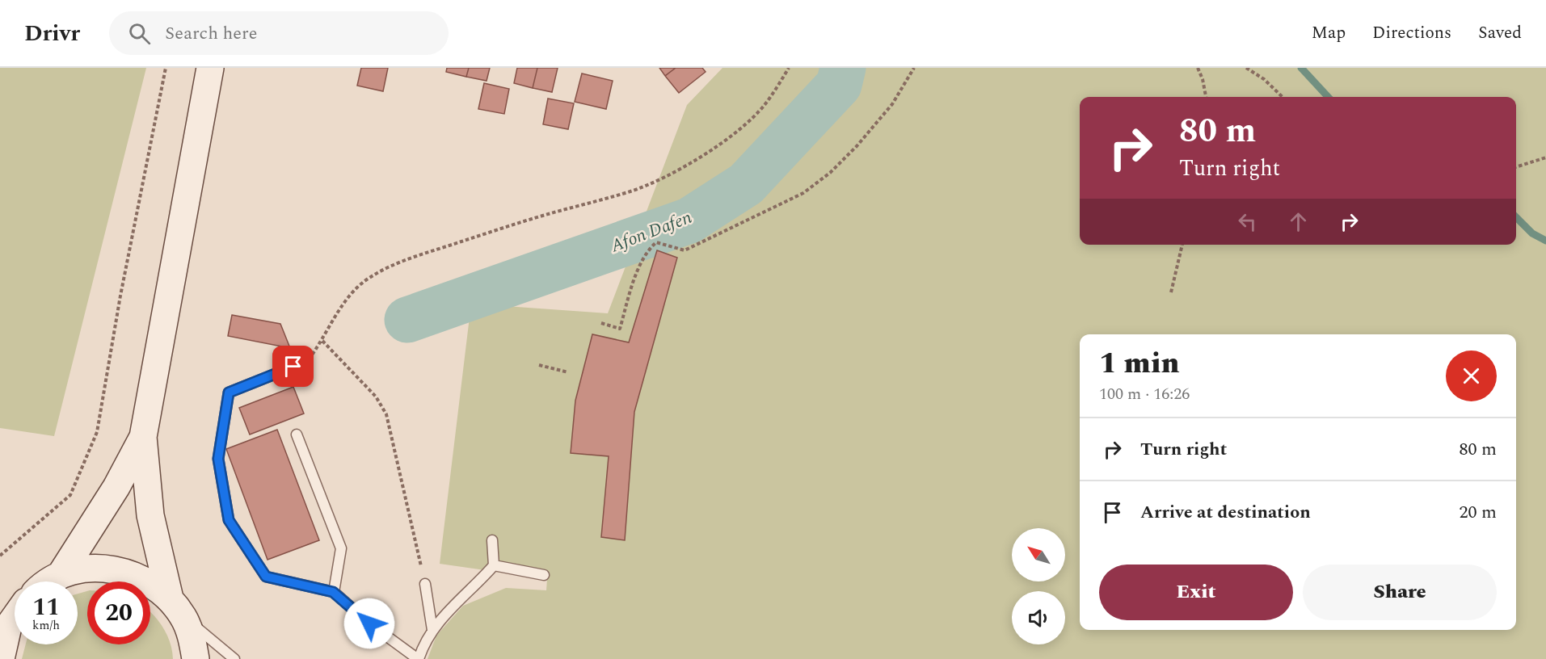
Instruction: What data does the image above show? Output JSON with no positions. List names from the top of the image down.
{
  "water": ["Afon Dafen"],
  "north": "top left",
  "page": {
    "header": "Drivr",
    "search": "Search here",
    "nav": ["Map", "Directions", "Saved"],
    "turn": ["80 m", "Turn right"],
    "heading": ["1 min", "100 m · 16:26"],
    "list": [
      {
        "name": "Turn right",
        "value": "80 m"
      },
      {
        "name": "Arrive at destination",
        "value": "20 m"
      }
    ],
    "buttons": ["Exit", "Share"],
    "speed": "11 km/h",
    "limit": "20"
  }
}
